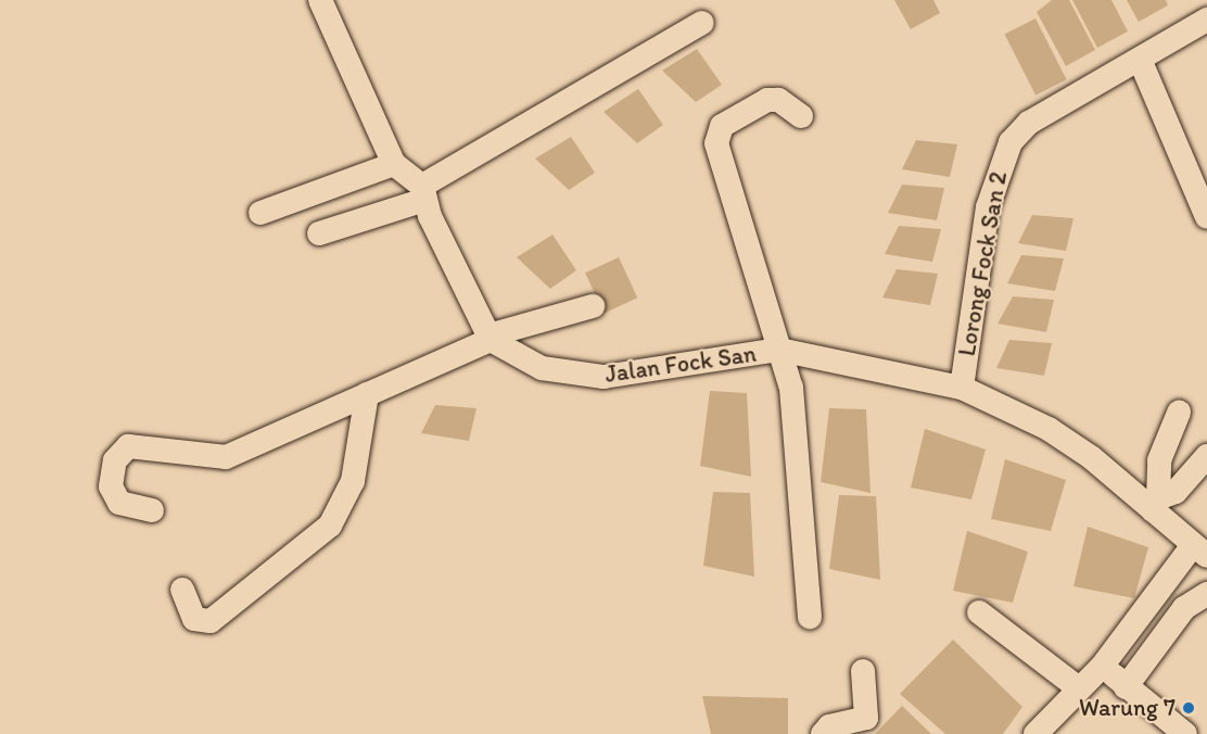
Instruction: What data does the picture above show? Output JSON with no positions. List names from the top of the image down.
{
  "streets": {
    "street": ["Lorong Fock San 2", "Jalan Fock San"]
  },
  "crossings": [
    ["Lorong Fock San 2", "Jalan Fock San"]
  ],
  "places": ["Warung 7"]
}
